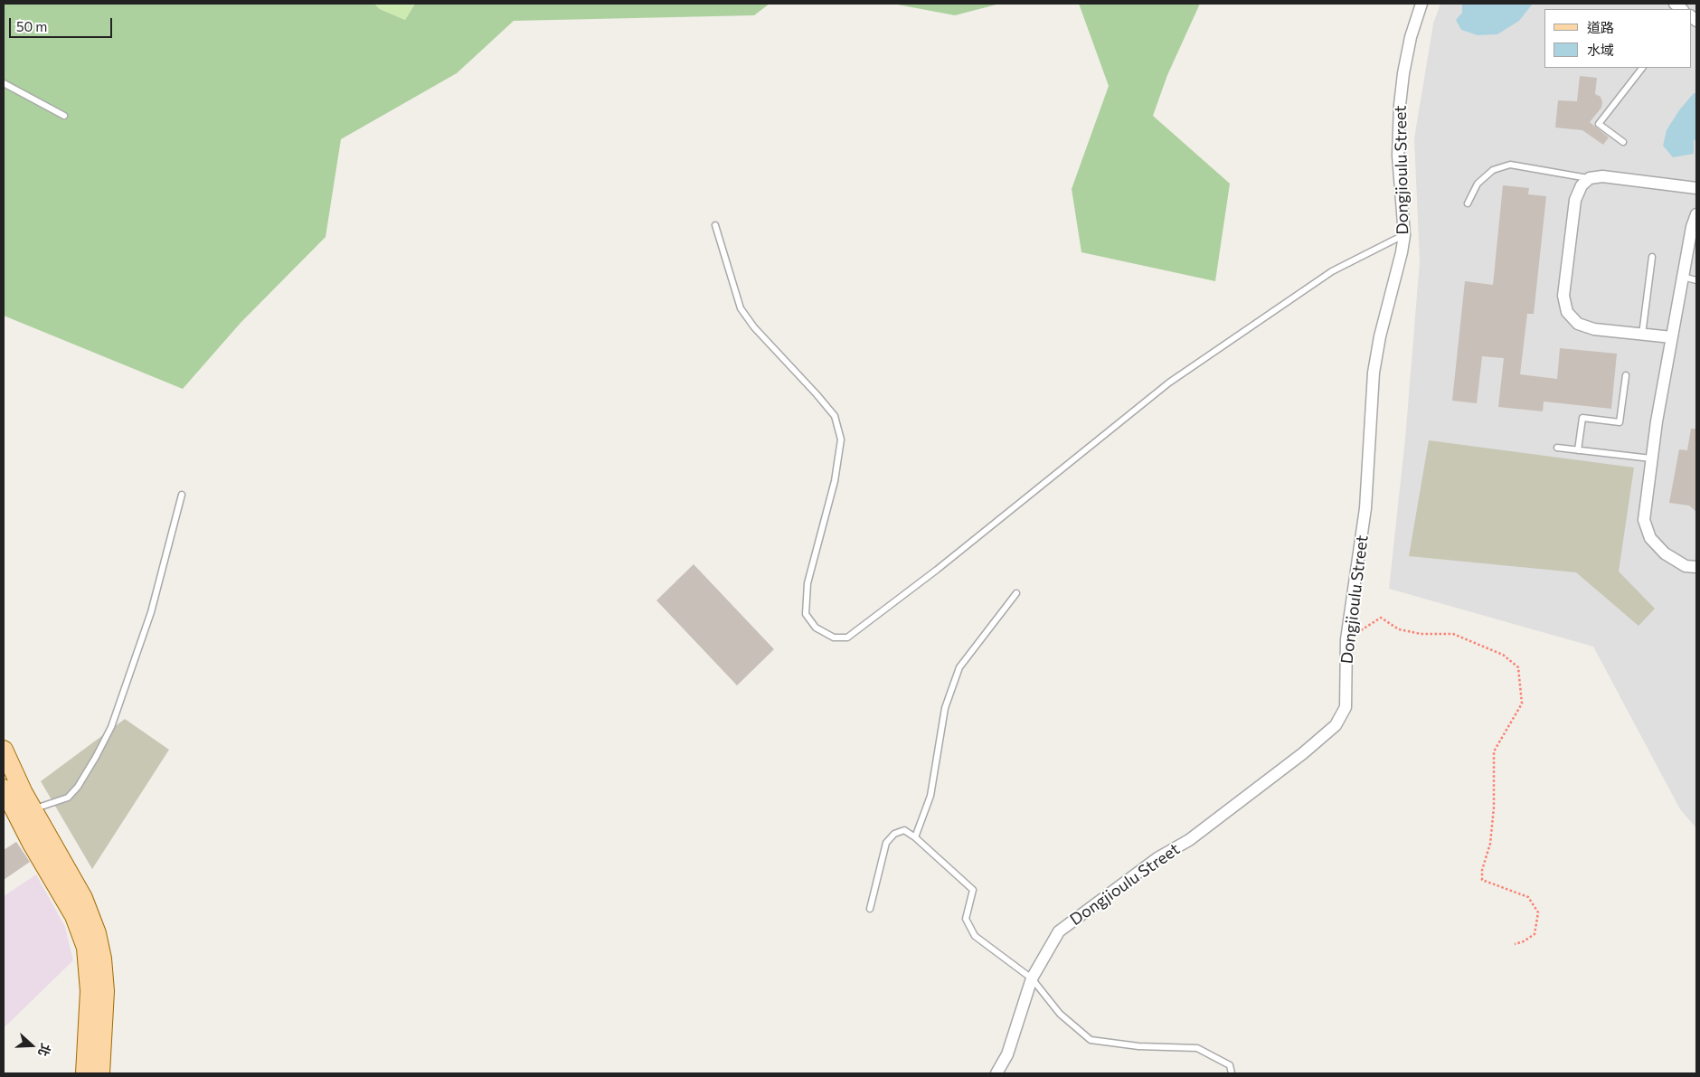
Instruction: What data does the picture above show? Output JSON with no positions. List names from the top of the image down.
{
  "streets": {
    "street": ["Dongjioulu Street"]
  },
  "legend": ["道路", "水域"],
  "scale_bar": "50 m",
  "north": "right"
}
